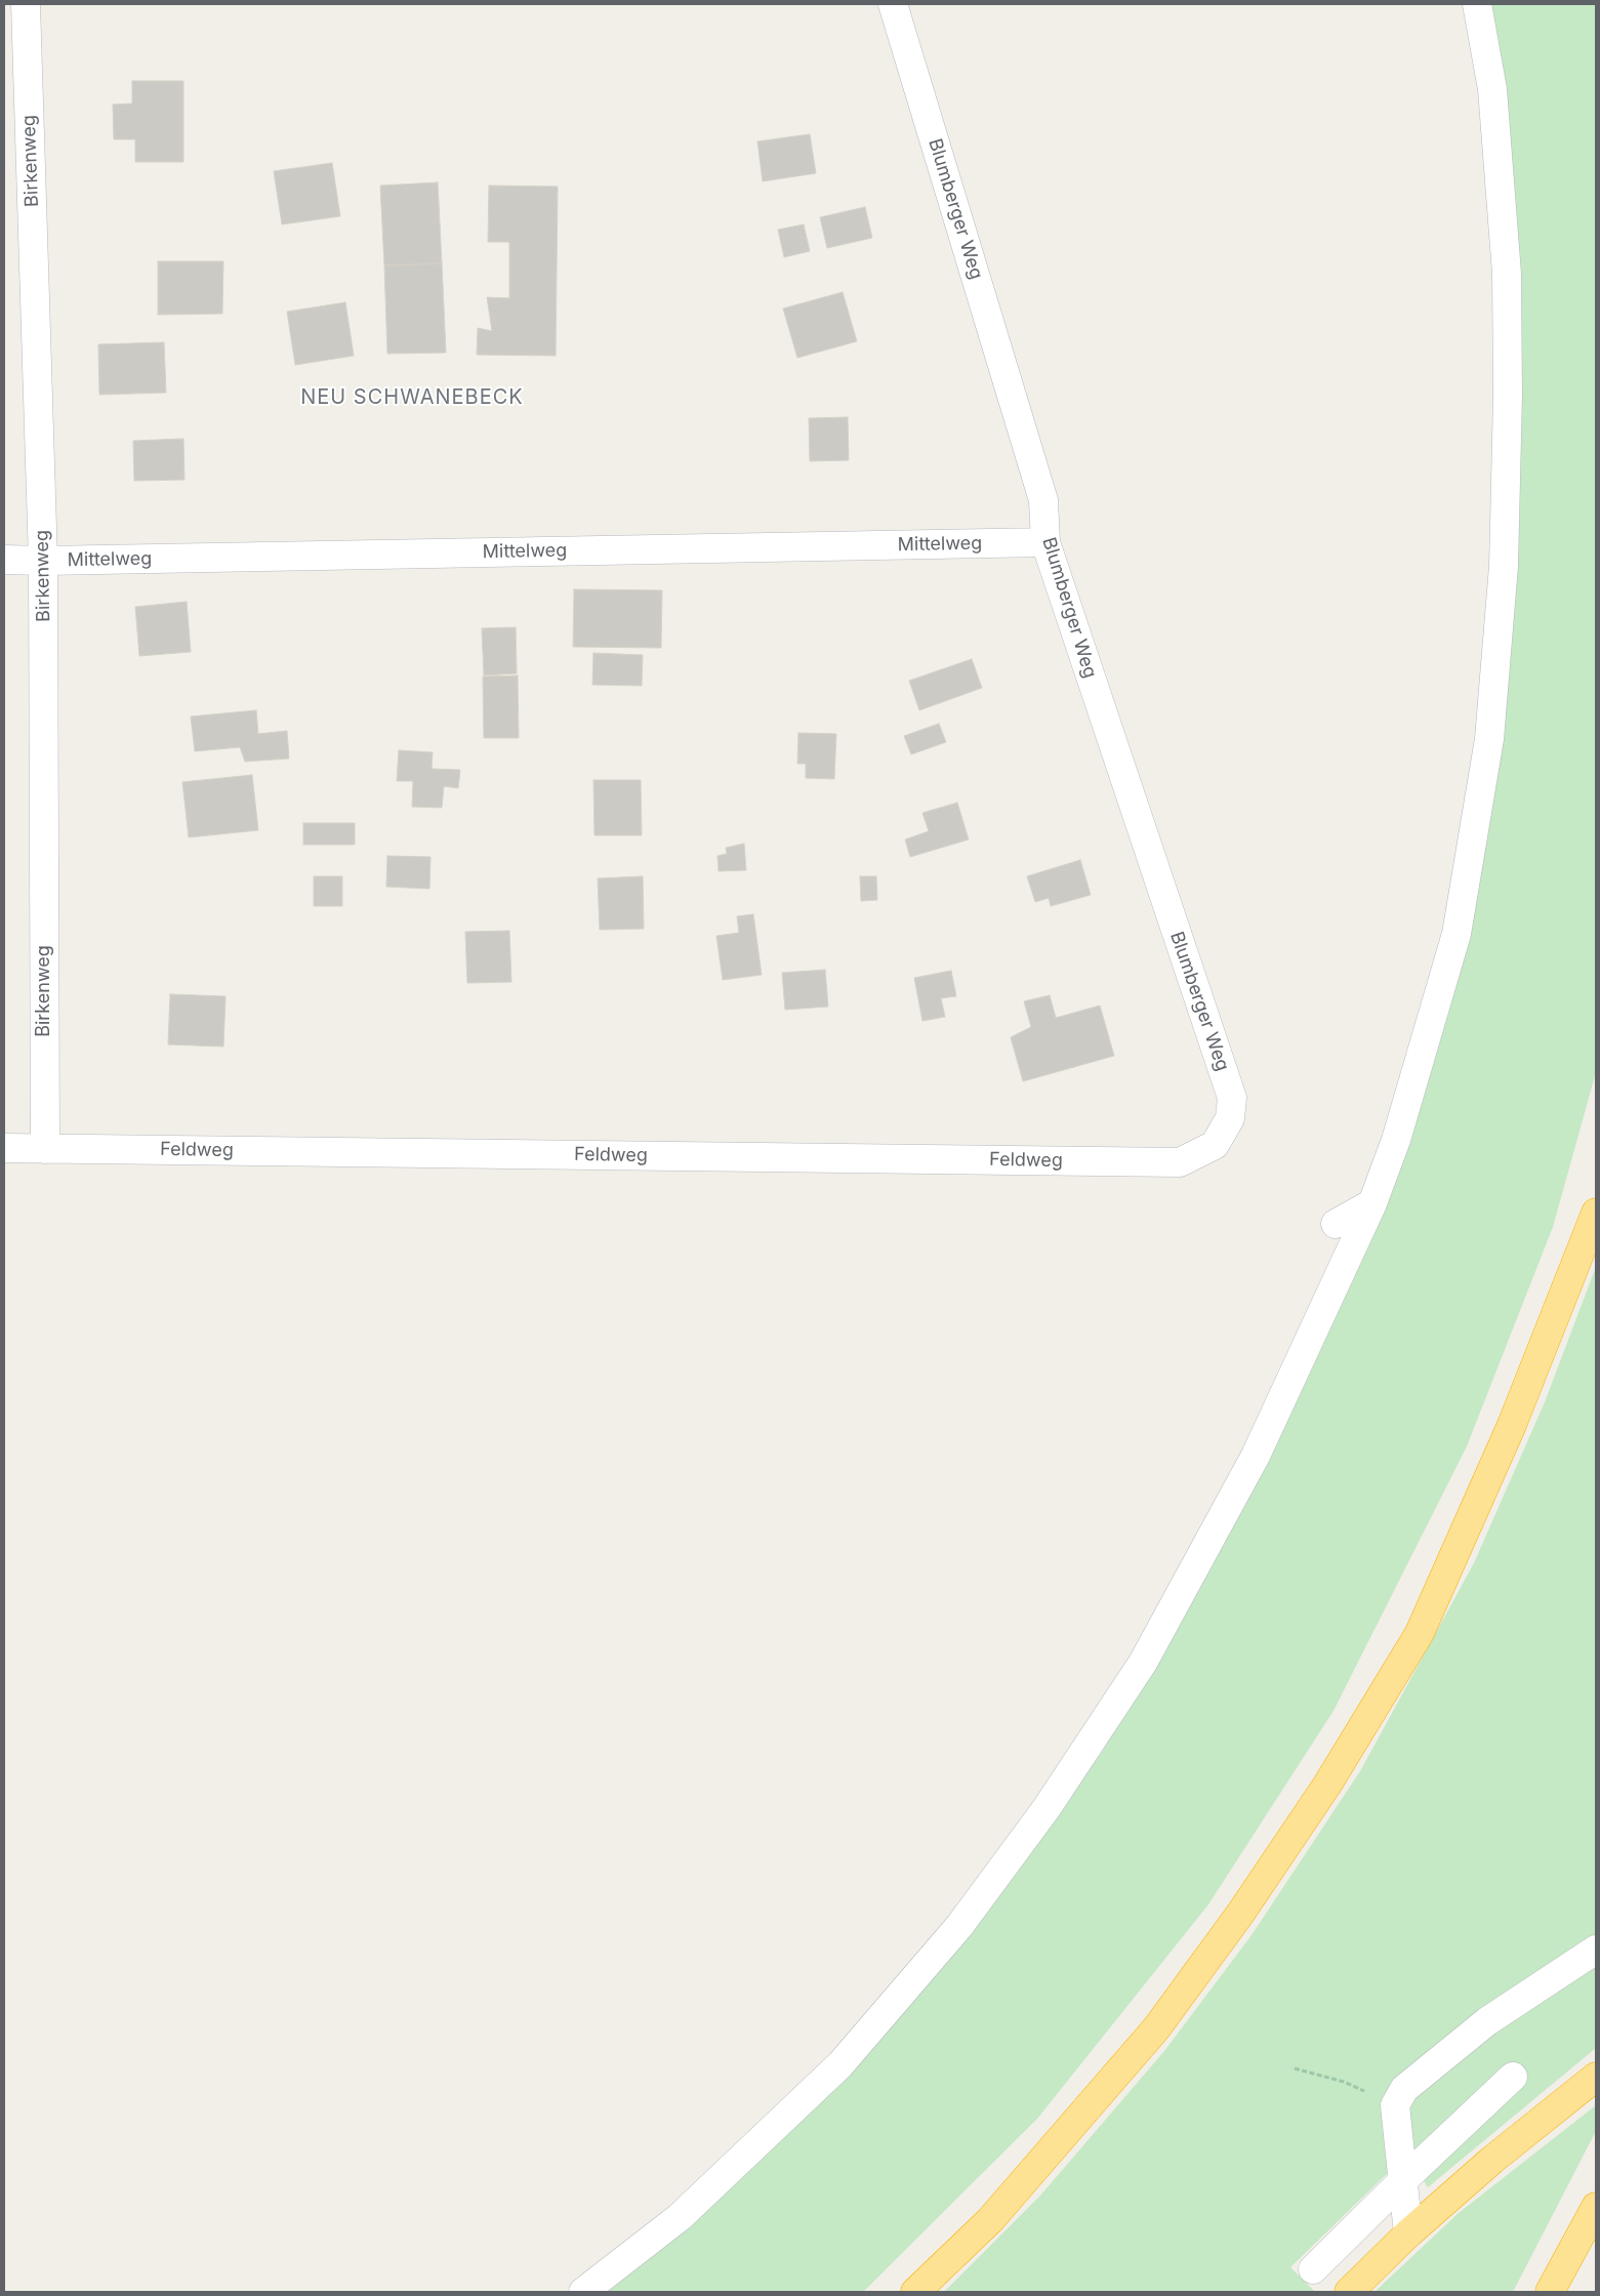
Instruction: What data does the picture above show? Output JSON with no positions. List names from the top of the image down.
{
  "streets": {
    "street": [
      "Birkenweg",
      "Blumberger Weg",
      "Mittelweg",
      "Feldweg"
    ]
  },
  "crossings": [
    ["Birkenweg", "Mittelweg"],
    ["Birkenweg", "Feldweg"],
    ["Blumberger Weg", "Mittelweg"],
    ["Blumberger Weg", "Feldweg"]
  ],
  "districts": ["NEU SCHWANEBECK"]
}
